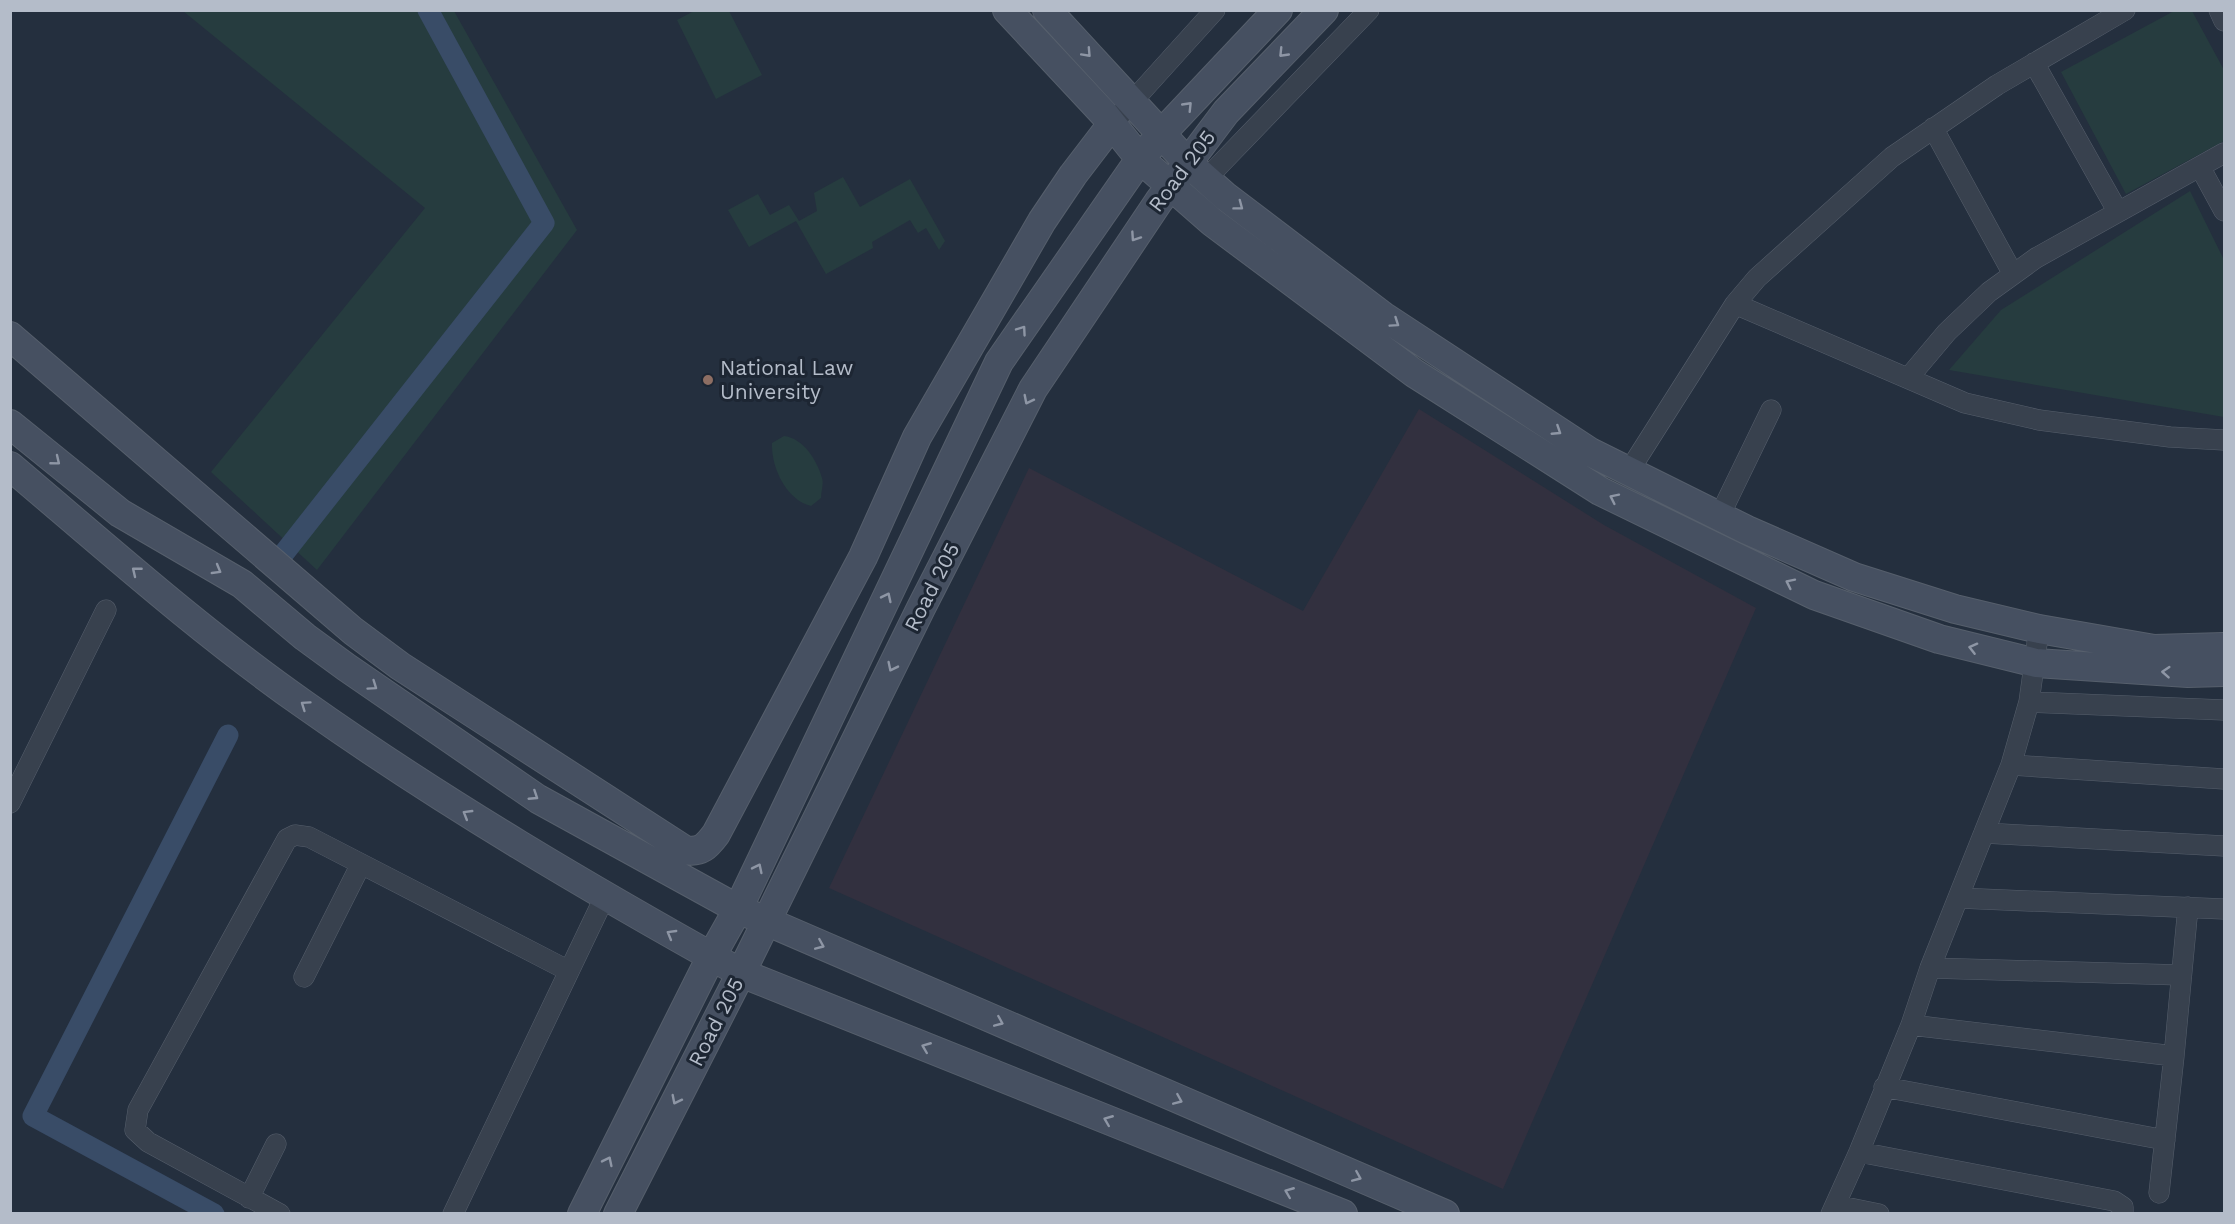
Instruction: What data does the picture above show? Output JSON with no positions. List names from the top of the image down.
{
  "streets": {
    "main road": ["Road 205"]
  },
  "places": ["National Law University"]
}
